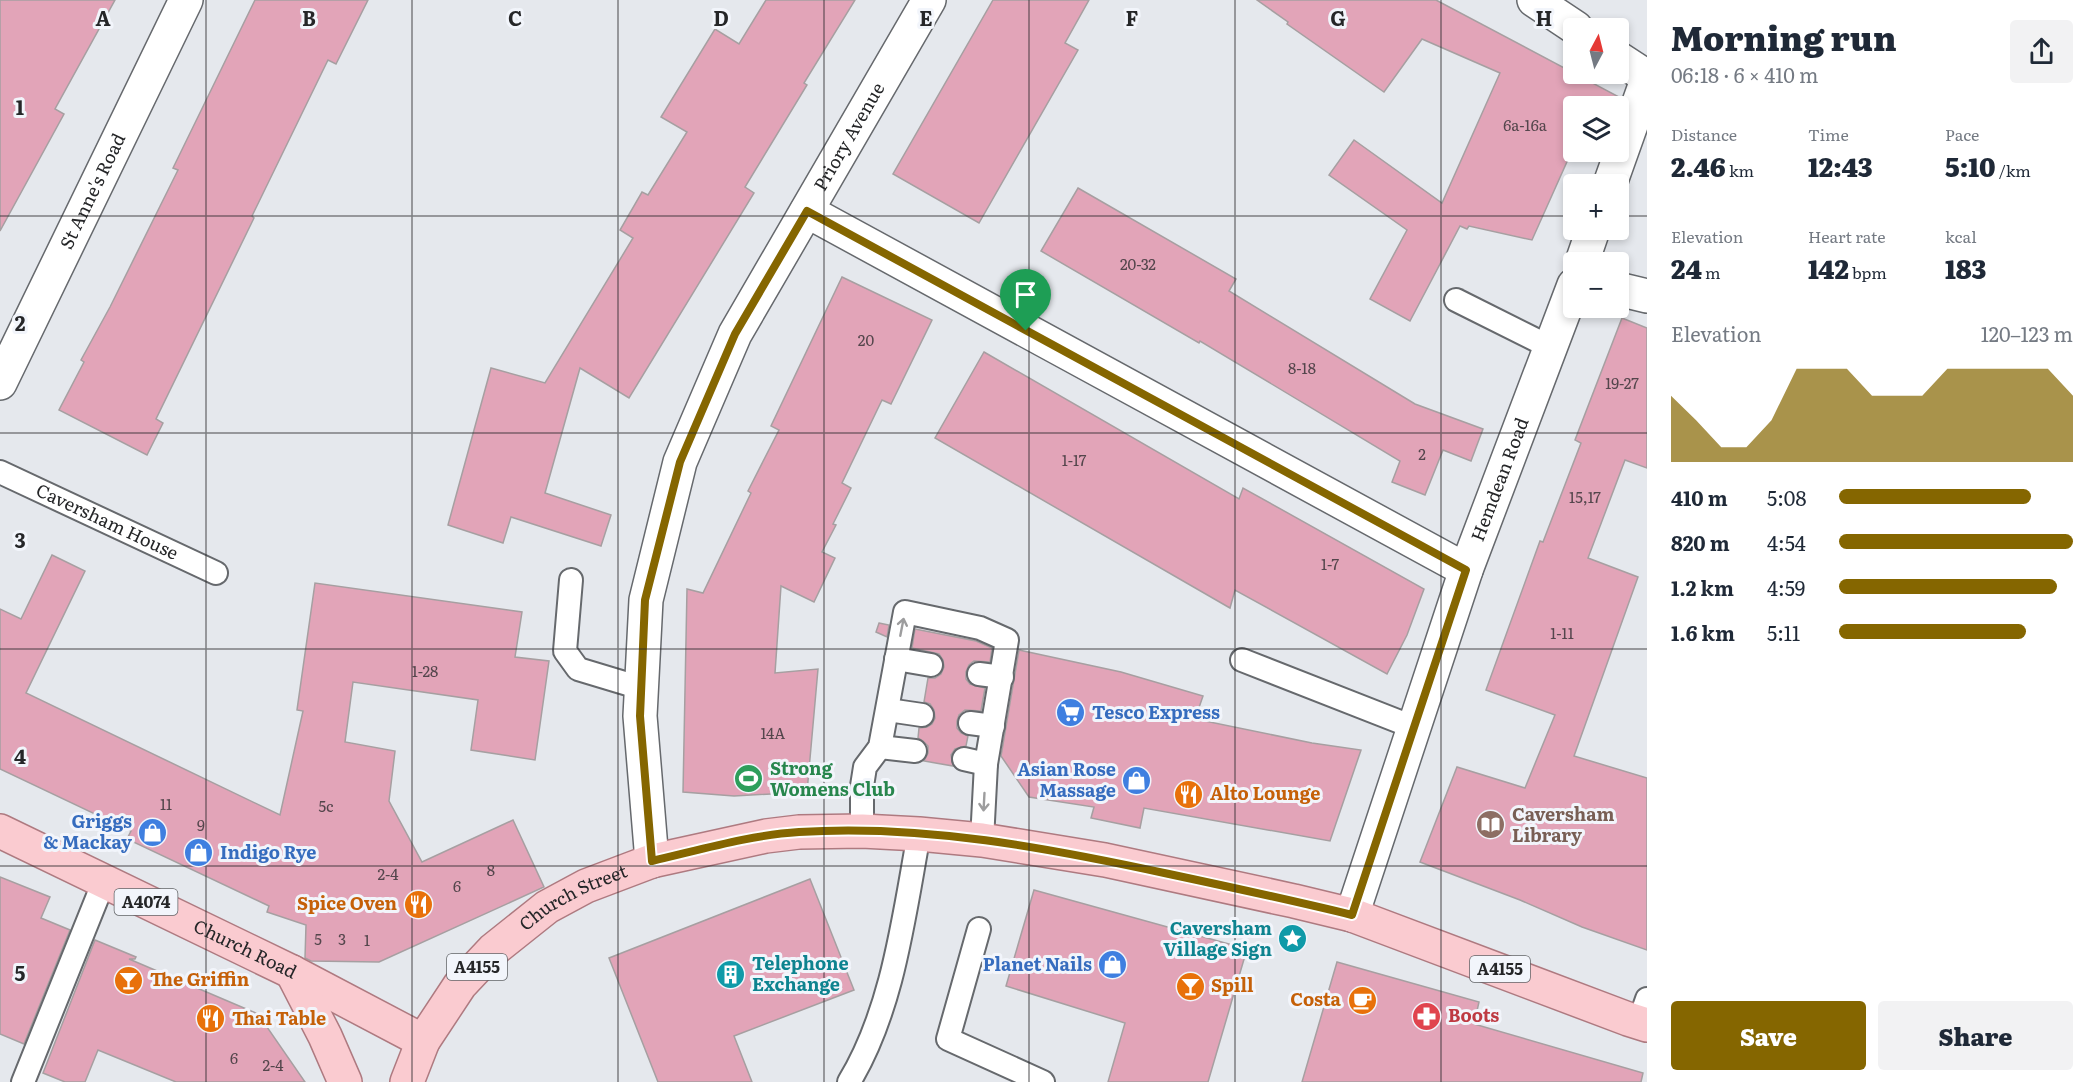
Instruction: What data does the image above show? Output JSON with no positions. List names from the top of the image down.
{
  "streets": {
    "main road": [
      "Church Street",
      "A4074",
      "Church Road",
      "A4155"
    ],
    "street": ["Priory Avenue", "St Anne's Road", "Hemdean Road"],
    "lane": ["Caversham House"]
  },
  "crossings": [
    ["Priory Avenue", "Church Street"],
    ["Hemdean Road", "Church Street"],
    ["Church Street", "Church Road"],
    ["Church Street", "A4155"],
    ["Church Road", "A4155"]
  ],
  "places": {
    "supermarket": ["Tesco Express"],
    "sports": ["Strong Womens Club"],
    "shop": [
      "Asian Rose Massage",
      "Griggs & Mackay",
      "Indigo Rye",
      "Planet Nails"
    ],
    "restaurant": ["Alto Lounge", "Spice Oven", "Thai Table"],
    "library": ["Caversham Library"],
    "place": ["Caversham Village Sign"],
    "building": ["Telephone Exchange"],
    "bar": ["The Griffin", "Spill"],
    "cafe": ["Costa"],
    "pharmacy": ["Boots"]
  },
  "house_numbers": [
    "6a-16a",
    "20-32",
    "20",
    "8-18",
    "19-27",
    "2",
    "1-17",
    "15,17",
    "1-7",
    "1-11",
    "1-28",
    "14A",
    "11",
    "5c",
    "9",
    "8",
    "2-4",
    "6",
    "5",
    "3",
    "1",
    "6",
    "2-4"
  ],
  "north": "top",
  "page": {
    "heading": ["Morning run", "06:18 · 6 × 410 m"],
    "map_buttons": ["+", "−"],
    "stats": [
      ["Distance", "2.46 km"],
      ["Time", "12:43"],
      ["Pace", "5:10 /km"],
      ["Elevation", "24 m"],
      ["Heart rate", "142 bpm"],
      ["kcal", "183"]
    ],
    "chart": ["Elevation", "120–123 m"],
    "list": [
      {
        "name": "410 m",
        "note": "5:08"
      },
      {
        "name": "820 m",
        "note": "4:54"
      },
      {
        "name": "1.2 km",
        "note": "4:59"
      },
      {
        "name": "1.6 km",
        "note": "5:11"
      }
    ],
    "buttons": ["Save", "Share"]
  },
  "grid": {
    "columns": [
      "A",
      "B",
      "C",
      "D",
      "E",
      "F",
      "G",
      "H"
    ],
    "rows": [
      "1",
      "2",
      "3",
      "4",
      "5"
    ]
  }
}
